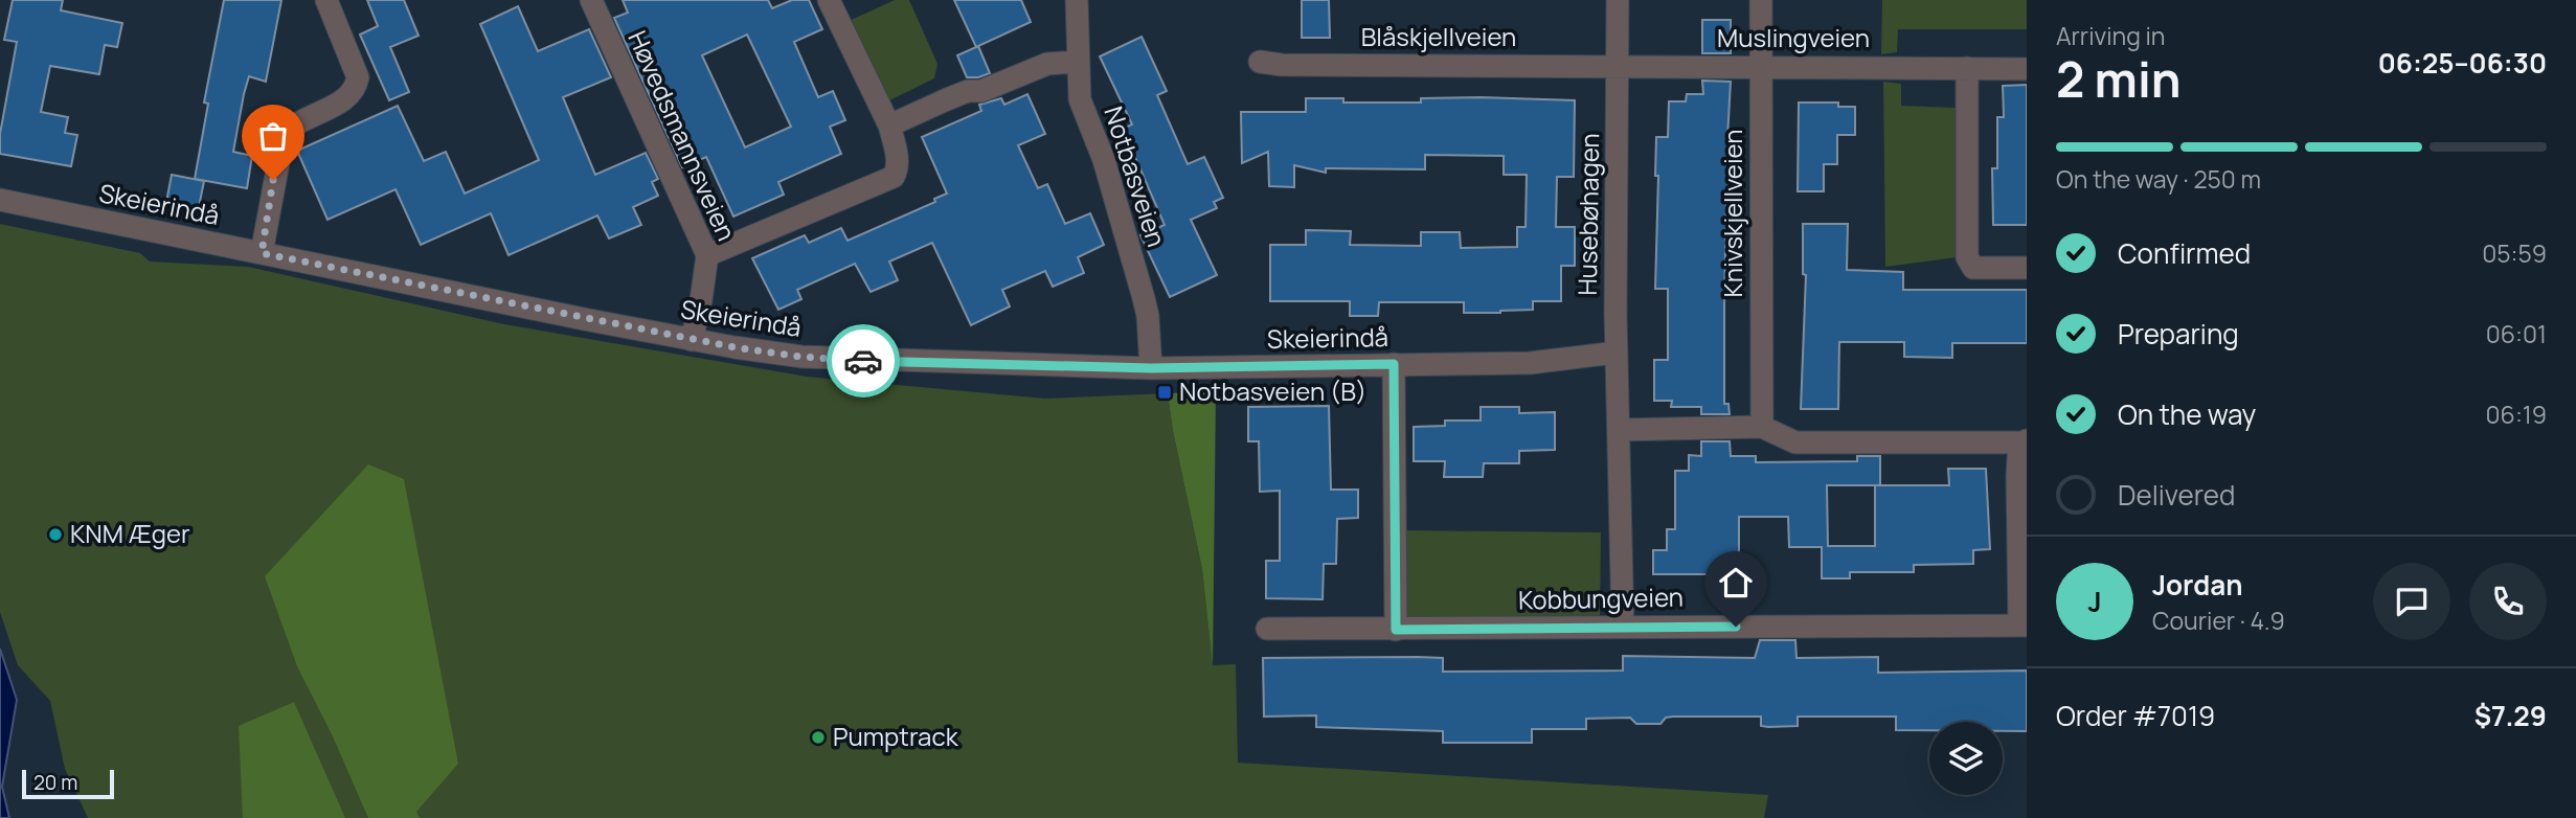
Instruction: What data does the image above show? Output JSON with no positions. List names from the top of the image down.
{
  "streets": {
    "street": [
      "Blåskjellveien",
      "Muslingveien",
      "Høvedsmannsveien",
      "Notbasveien",
      "Skeierindå",
      "Knivskjellveien",
      "Husebøhagen",
      "Kobbungveien"
    ]
  },
  "crossings": [
    ["Blåskjellveien", "Muslingveien"],
    ["Blåskjellveien", "Husebøhagen"],
    ["Muslingveien", "Knivskjellveien"],
    ["Muslingveien", "Husebøhagen"],
    ["Høvedsmannsveien", "Skeierindå"],
    ["Notbasveien", "Skeierindå"],
    ["Skeierindå", "Husebøhagen"],
    ["Husebøhagen", "Kobbungveien"]
  ],
  "places": {
    "transit": ["Notbasveien (B)"],
    "other": ["KNM Æger", "Pumptrack"]
  },
  "scale_bar": "20 m",
  "page": {
    "heading": ["2 min", "Arriving in", "06:25–06:30"],
    "panel": [
      "Jordan",
      "Courier · 4.9",
      "Order #7019",
      "$7.29"
    ],
    "bar": "On the way · 250 m",
    "list": [
      ["Confirmed", "05:59"],
      ["Preparing", "06:01"],
      ["On the way", "06:19"],
      "Delivered"
    ],
    "round": "J",
    "scale": "20 m"
  }
}
